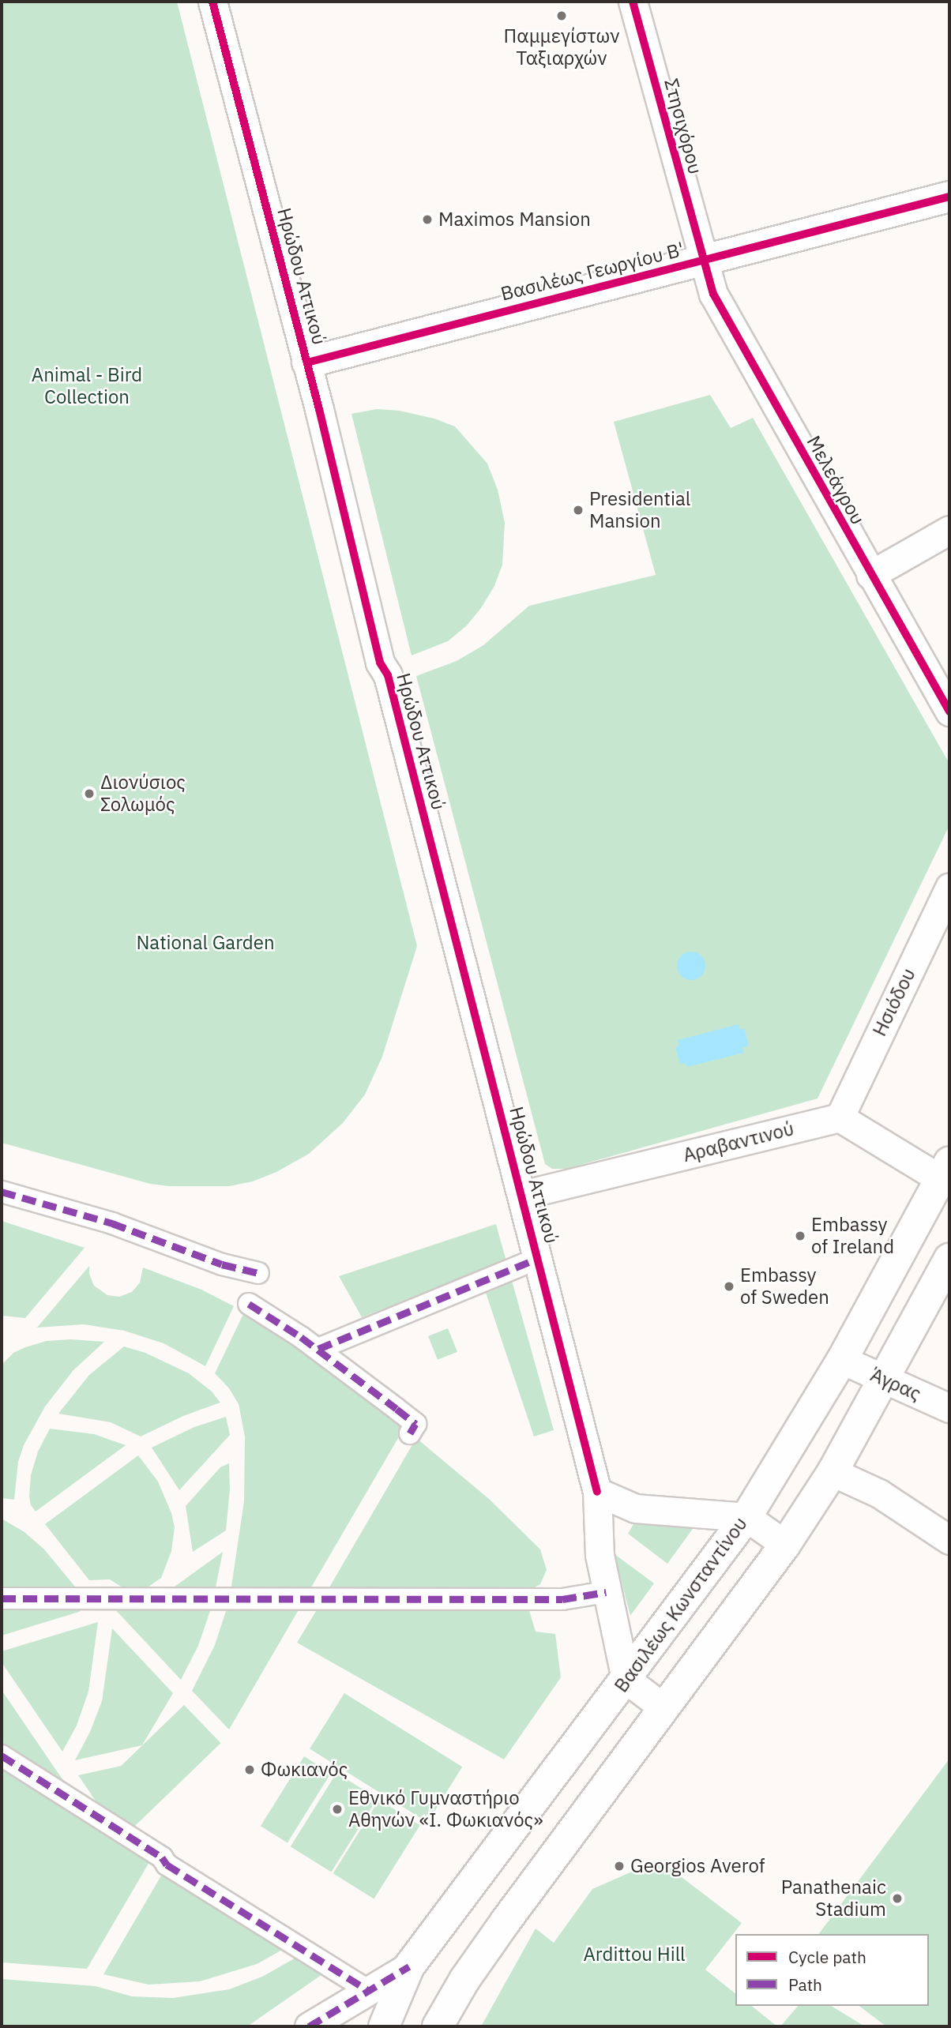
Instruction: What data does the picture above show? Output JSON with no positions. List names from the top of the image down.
{
  "streets": {
    "main road": ["Βασιλέως Γεωργίου Β'", "Βασιλέως Κωνσταντίνου"],
    "street": [
      "Στησιχόρου",
      "Ηρώδου Αττικού",
      "Μελεάγρου",
      "Ησιόδου",
      "Αραβαντινού",
      "Άγρας"
    ]
  },
  "crossings": [
    ["Στησιχόρου", "Βασιλέως Γεωργίου Β'"],
    ["Στησιχόρου", "Μελεάγρου"],
    ["Βασιλέως Γεωργίου Β'", "Ηρώδου Αττικού"],
    ["Βασιλέως Γεωργίου Β'", "Μελεάγρου"],
    ["Ηρώδου Αττικού", "Αραβαντινού"],
    ["Ηρώδου Αττικού", "Βασιλέως Κωνσταντίνου"],
    ["Ησιόδου", "Αραβαντινού"],
    ["Άγρας", "Βασιλέως Κωνσταντίνου"]
  ],
  "parks": ["Animal - Bird Collection", "National Garden", "Ardittou Hill"],
  "places": [
    "Παμμεγίστων Ταξιαρχών",
    "Maximos Mansion",
    "Presidential Mansion",
    "Διονύσιος Σολωμός",
    "Embassy of Ireland",
    "Embassy of Sweden",
    "Φωκιανός",
    "Εθνικό Γυμναστήριο Αθηνών «Ι. Φωκιανός»",
    "Georgios Averof",
    "Panathenaic Stadium"
  ],
  "legend": ["Cycle path", "Path"]
}
